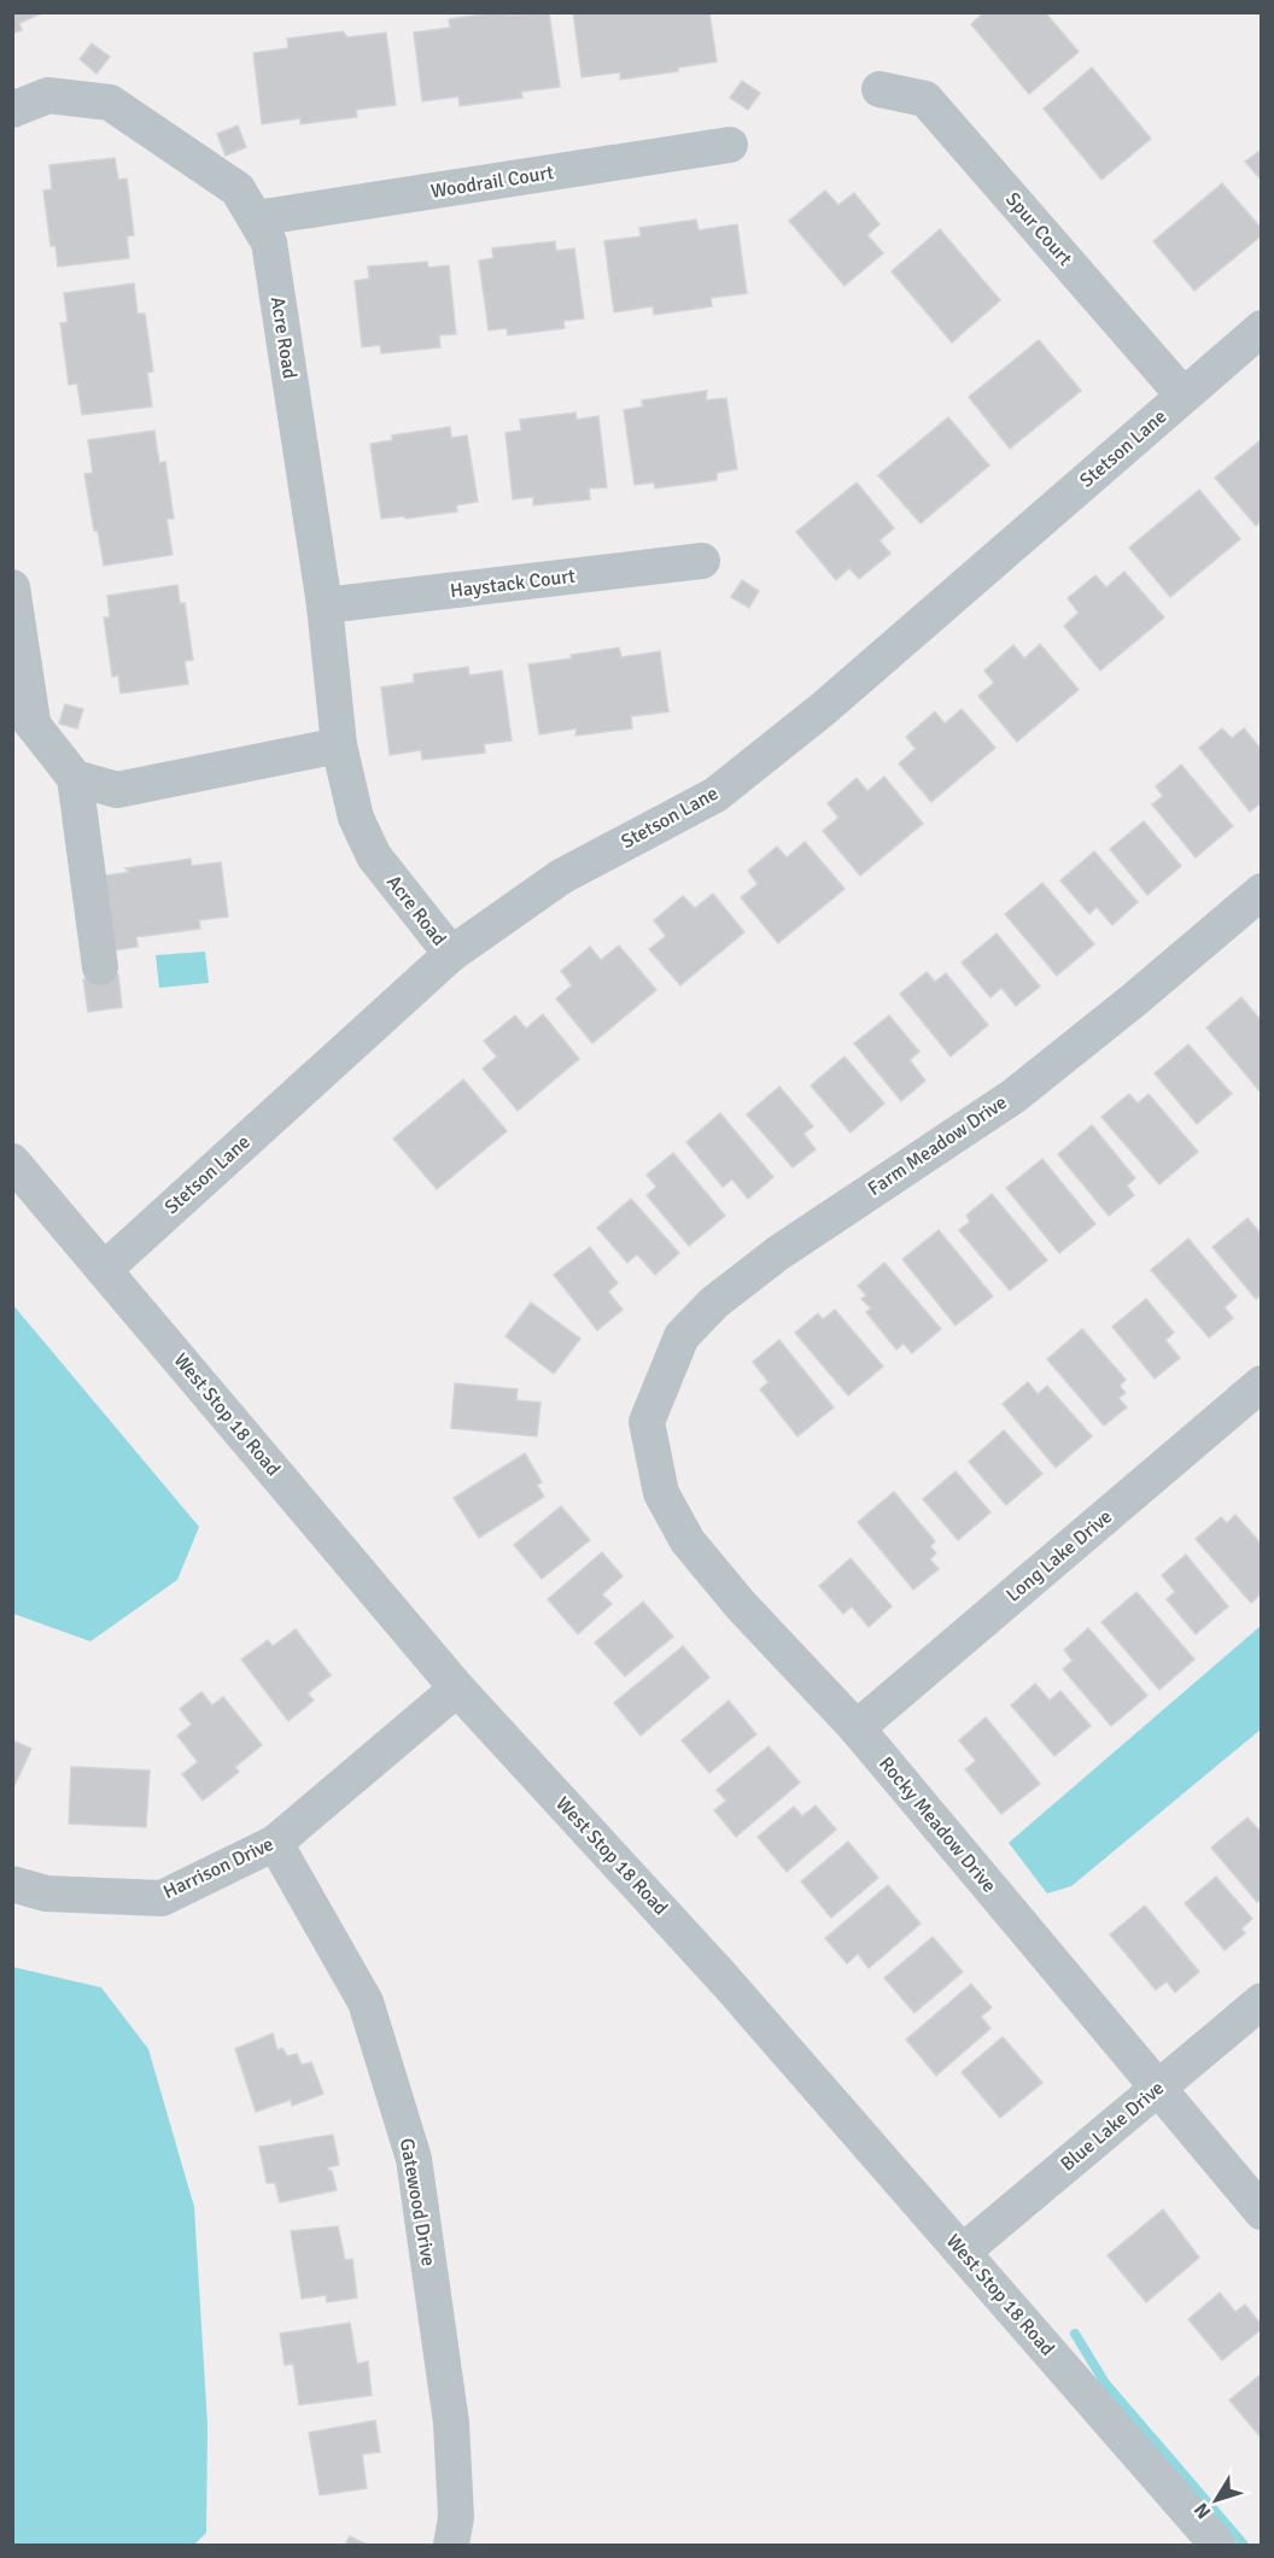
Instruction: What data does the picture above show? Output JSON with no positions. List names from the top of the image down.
{
  "streets": {
    "street": [
      "Woodrail Court",
      "Spur Court",
      "Acre Road",
      "Stetson Lane",
      "Haystack Court",
      "Farm Meadow Drive",
      "West Stop 18 Road",
      "Long Lake Drive",
      "Rocky Meadow Drive",
      "Harrison Drive",
      "Blue Lake Drive",
      "Gatewood Drive"
    ]
  },
  "crossings": [
    ["Woodrail Court", "Acre Road"],
    ["Spur Court", "Stetson Lane"],
    ["Acre Road", "Stetson Lane"],
    ["Acre Road", "Haystack Court"],
    ["Stetson Lane", "West Stop 18 Road"],
    ["Farm Meadow Drive", "Rocky Meadow Drive"],
    ["West Stop 18 Road", "Harrison Drive"],
    ["West Stop 18 Road", "Blue Lake Drive"],
    ["Long Lake Drive", "Rocky Meadow Drive"],
    ["Rocky Meadow Drive", "Blue Lake Drive"],
    ["Harrison Drive", "Gatewood Drive"]
  ],
  "north": "bottom left"
}
